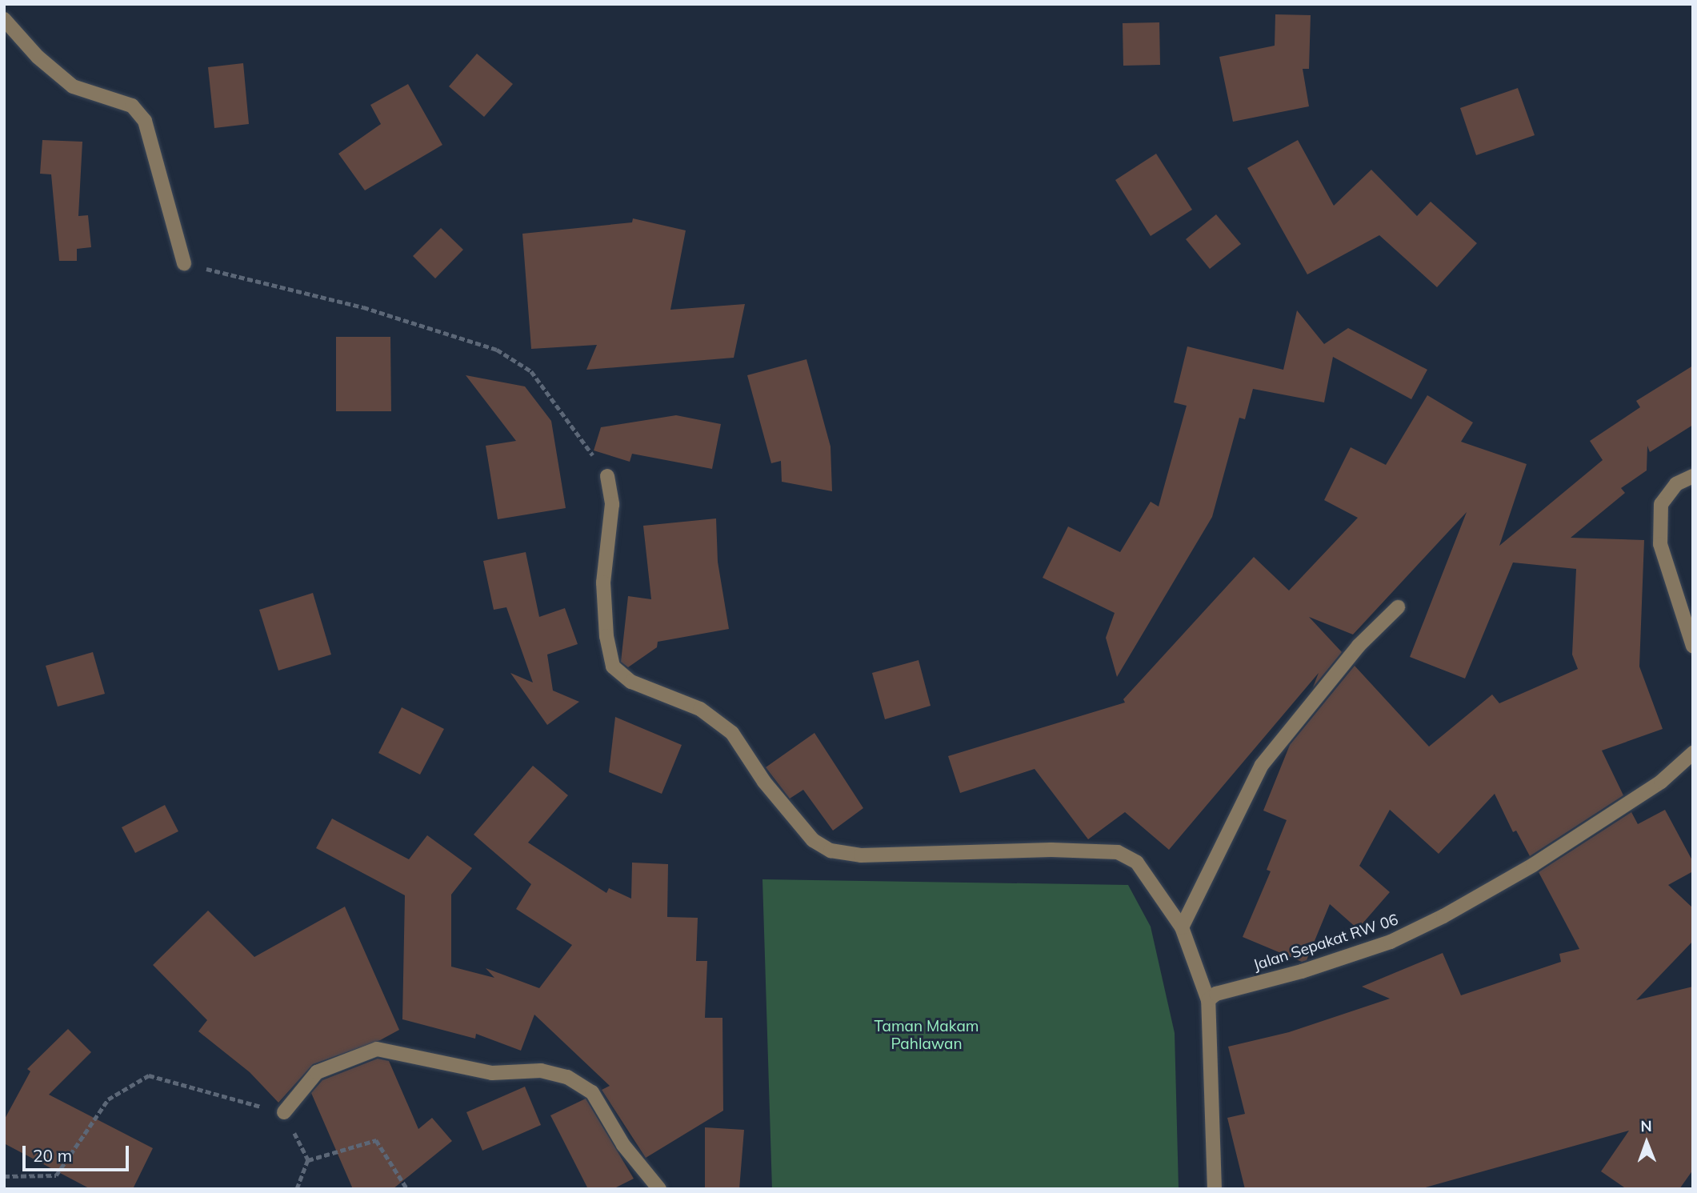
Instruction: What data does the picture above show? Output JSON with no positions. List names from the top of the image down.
{
  "streets": {
    "street": ["Jalan Sepakat RW 06"]
  },
  "parks": ["Taman Makam Pahlawan"],
  "scale_bar": "20 m",
  "north": "top"
}
